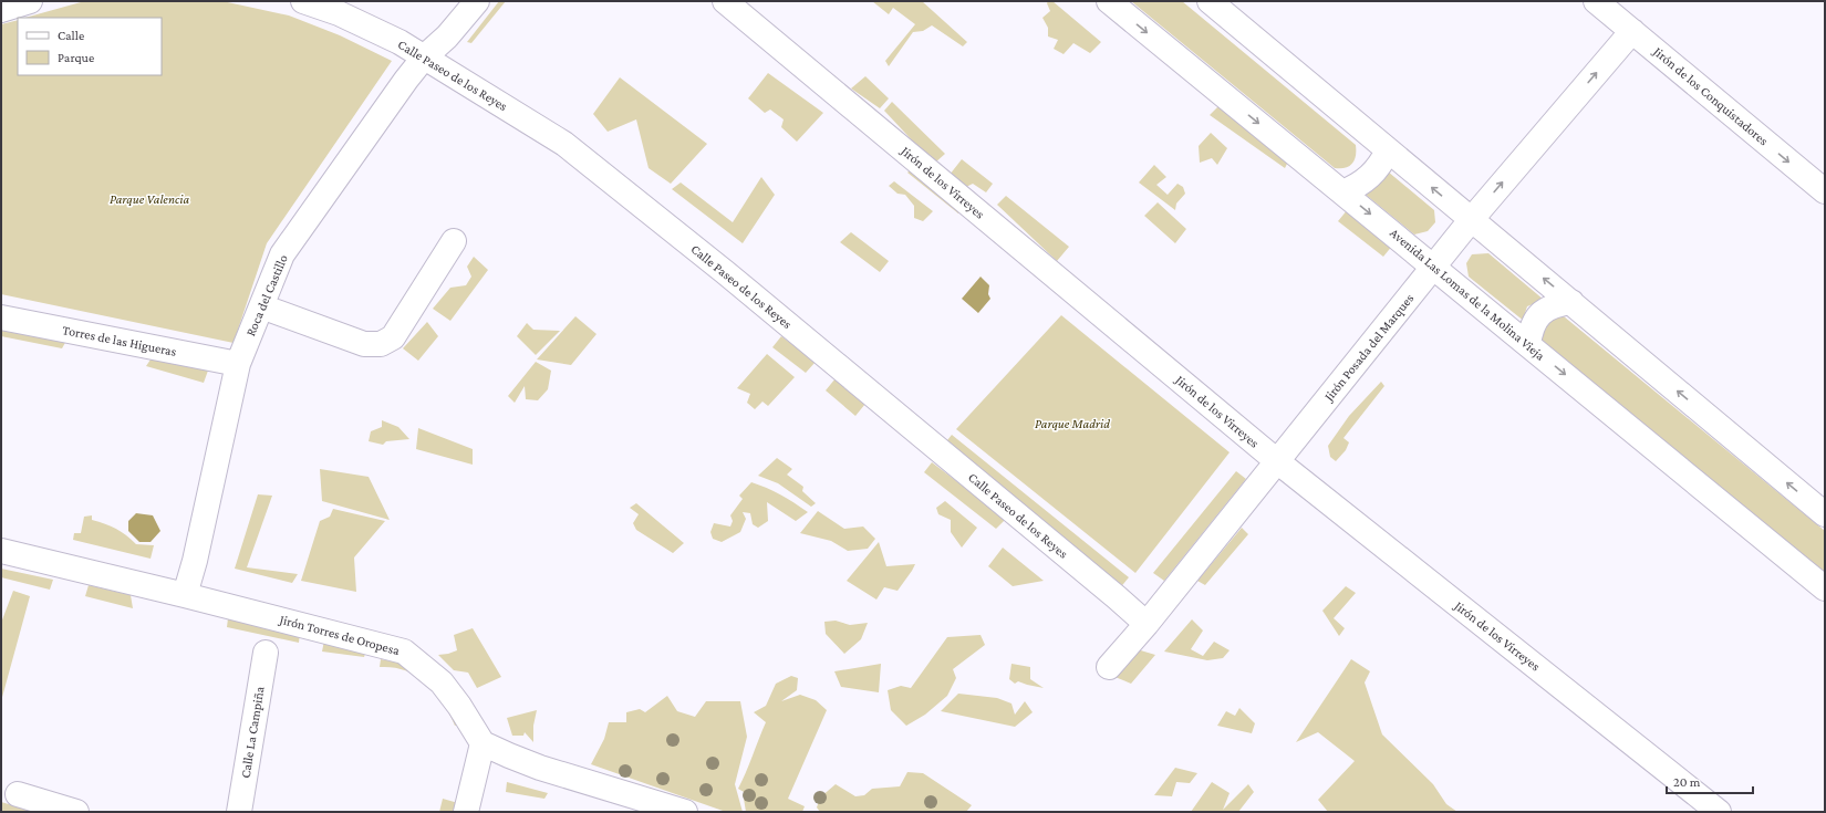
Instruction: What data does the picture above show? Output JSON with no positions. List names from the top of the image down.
{
  "streets": {
    "street": [
      "Calle Paseo de los Reyes",
      "Jirón de los Conquistadores",
      "Jirón de los Virreyes",
      "Avenida Las Lomas de la Molina Vieja",
      "Roca del Castillo",
      "Torres de las Higueras",
      "Jirón Posada del Marques",
      "Jirón Torres de Oropesa",
      "Calle La Campiña"
    ]
  },
  "crossings": [
    ["Calle Paseo de los Reyes", "Roca del Castillo"],
    ["Calle Paseo de los Reyes", "Jirón Posada del Marques"],
    ["Jirón de los Conquistadores", "Jirón Posada del Marques"],
    ["Jirón de los Virreyes", "Jirón Posada del Marques"],
    ["Avenida Las Lomas de la Molina Vieja", "Jirón Posada del Marques"],
    ["Roca del Castillo", "Torres de las Higueras"],
    ["Roca del Castillo", "Jirón Torres de Oropesa"]
  ],
  "one_way": ["Jirón de los Conquistadores"],
  "parks": ["Parque Valencia", "Parque Madrid"],
  "legend": ["Calle", "Parque"],
  "scale_bar": "20 m"
}
